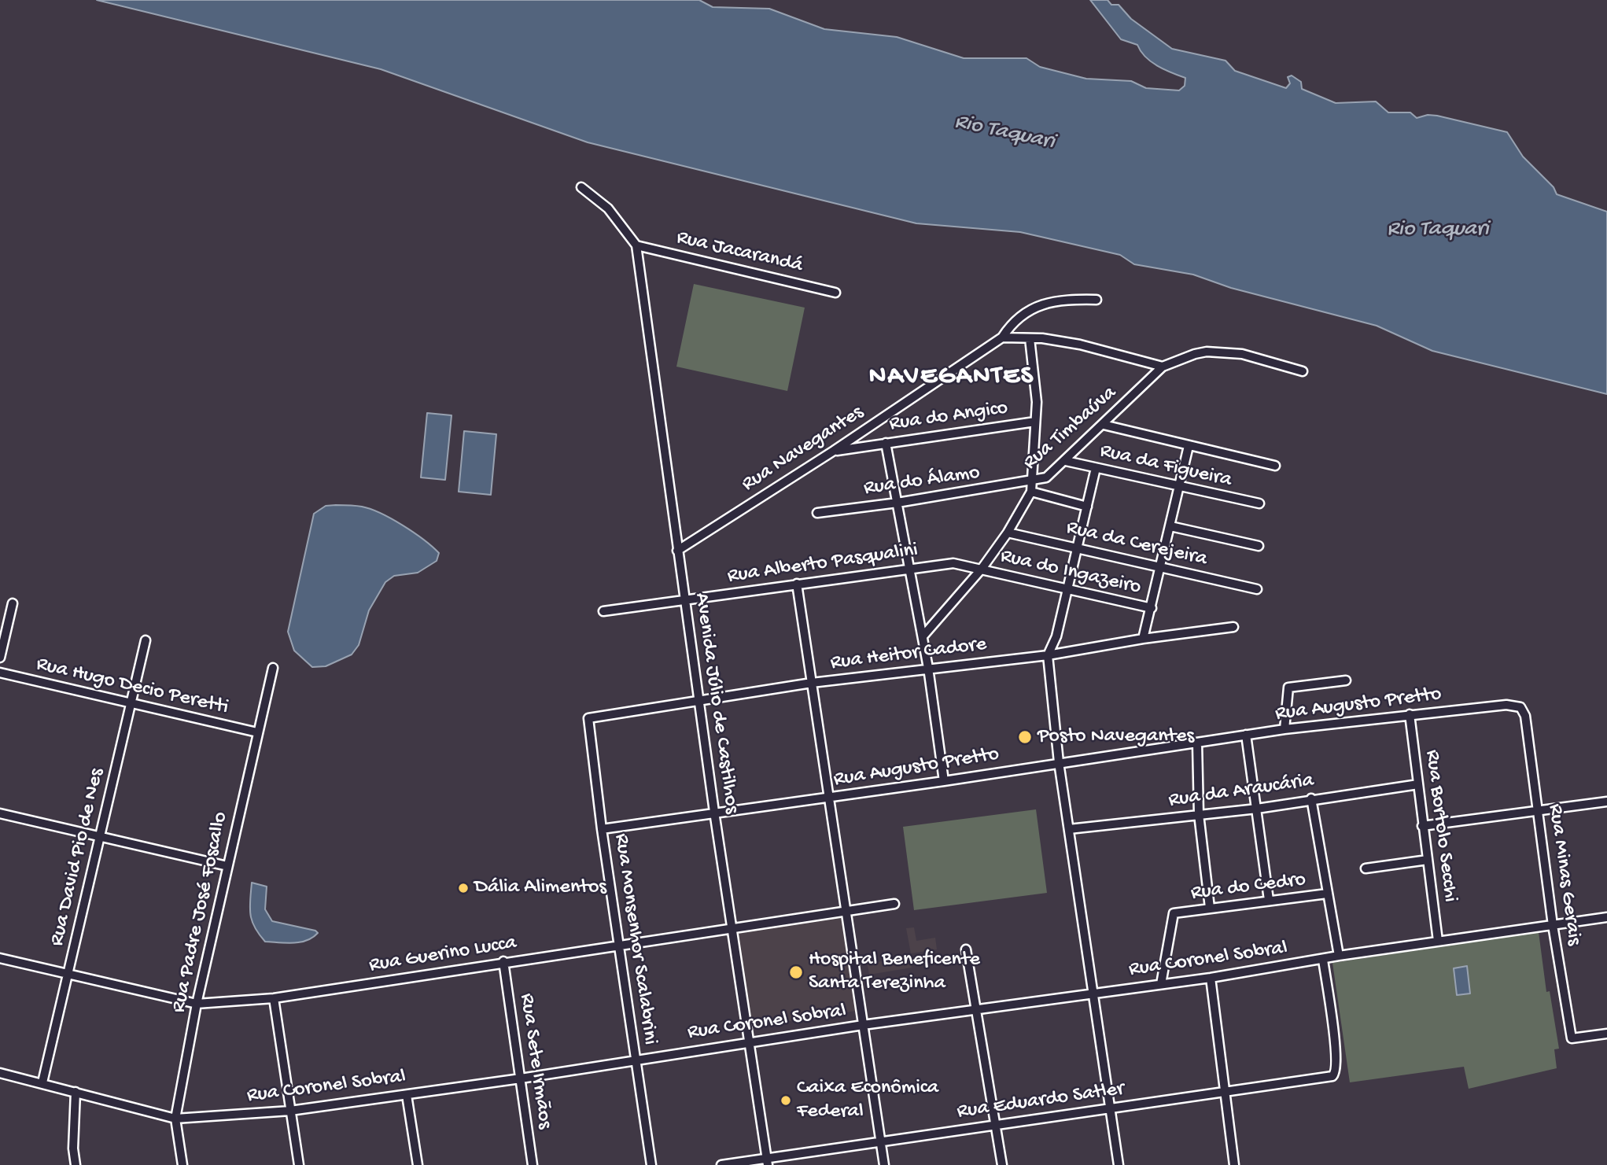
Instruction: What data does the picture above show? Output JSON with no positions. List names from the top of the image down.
{
  "streets": {
    "street": [
      "Rua Jacarandá",
      "Rua do Angico",
      "Rua Timbaúva",
      "Rua Navegantes",
      "Rua da Figueira",
      "Rua do Álamo",
      "Rua da Cerejeira",
      "Rua Alberto Pasqualini",
      "Rua do Ingazeiro",
      "Rua Heitor Cadore",
      "Rua Hugo Decio Peretti",
      "Avenida Júlio de Castilhos",
      "Rua Augusto Pretto",
      "Rua da Araucária",
      "Rua Bortolo Secchi",
      "Rua David Pio de Nes",
      "Rua Minas Gerais",
      "Rua do Cedro",
      "Rua Padre José Foscallo",
      "Rua Monsenhor Scalabrini",
      "Rua Guerino Lucca",
      "Rua Coronel Sobral",
      "Rua Sete Irmãos",
      "Rua Eduardo Satler"
    ]
  },
  "crossings": [
    ["Rua Jacarandá", "Avenida Júlio de Castilhos"],
    ["Rua do Angico", "Rua Navegantes"],
    ["Rua Timbaúva", "Rua da Figueira"],
    ["Rua Timbaúva", "Rua do Álamo"],
    ["Rua Timbaúva", "Rua da Cerejeira"],
    ["Rua Timbaúva", "Rua Alberto Pasqualini"],
    ["Rua Timbaúva", "Rua do Ingazeiro"],
    ["Rua Navegantes", "Avenida Júlio de Castilhos"],
    ["Rua Alberto Pasqualini", "Rua do Ingazeiro"],
    ["Rua Alberto Pasqualini", "Avenida Júlio de Castilhos"],
    ["Rua Heitor Cadore", "Avenida Júlio de Castilhos"],
    ["Rua Heitor Cadore", "Rua Monsenhor Scalabrini"],
    ["Rua Hugo Decio Peretti", "Rua David Pio de Nes"],
    ["Rua Hugo Decio Peretti", "Rua Padre José Foscallo"],
    ["Avenida Júlio de Castilhos", "Rua Augusto Pretto"],
    ["Avenida Júlio de Castilhos", "Rua Guerino Lucca"],
    ["Avenida Júlio de Castilhos", "Rua Coronel Sobral"],
    ["Avenida Júlio de Castilhos", "Rua Eduardo Satler"],
    ["Rua Augusto Pretto", "Rua Bortolo Secchi"],
    ["Rua Augusto Pretto", "Rua Minas Gerais"],
    ["Rua Augusto Pretto", "Rua Monsenhor Scalabrini"],
    ["Rua da Araucária", "Rua Bortolo Secchi"],
    ["Rua Bortolo Secchi", "Rua Coronel Sobral"],
    ["Rua David Pio de Nes", "Rua Guerino Lucca"],
    ["Rua David Pio de Nes", "Rua Coronel Sobral"],
    ["Rua Minas Gerais", "Rua Coronel Sobral"],
    ["Rua do Cedro", "Rua Coronel Sobral"],
    ["Rua Padre José Foscallo", "Rua Guerino Lucca"],
    ["Rua Padre José Foscallo", "Rua Coronel Sobral"],
    ["Rua Monsenhor Scalabrini", "Rua Guerino Lucca"],
    ["Rua Monsenhor Scalabrini", "Rua Coronel Sobral"],
    ["Rua Guerino Lucca", "Rua Sete Irmãos"],
    ["Rua Coronel Sobral", "Rua Sete Irmãos"],
    ["Rua Coronel Sobral", "Rua Eduardo Satler"]
  ],
  "districts": ["NAVEGANTES"],
  "water": ["Rio Taquari"],
  "places": [
    "Posto Navegantes",
    "Dália Alimentos",
    "Hospital Beneficente Santa Terezinha",
    "Caixa Econômica Federal"
  ]
}
